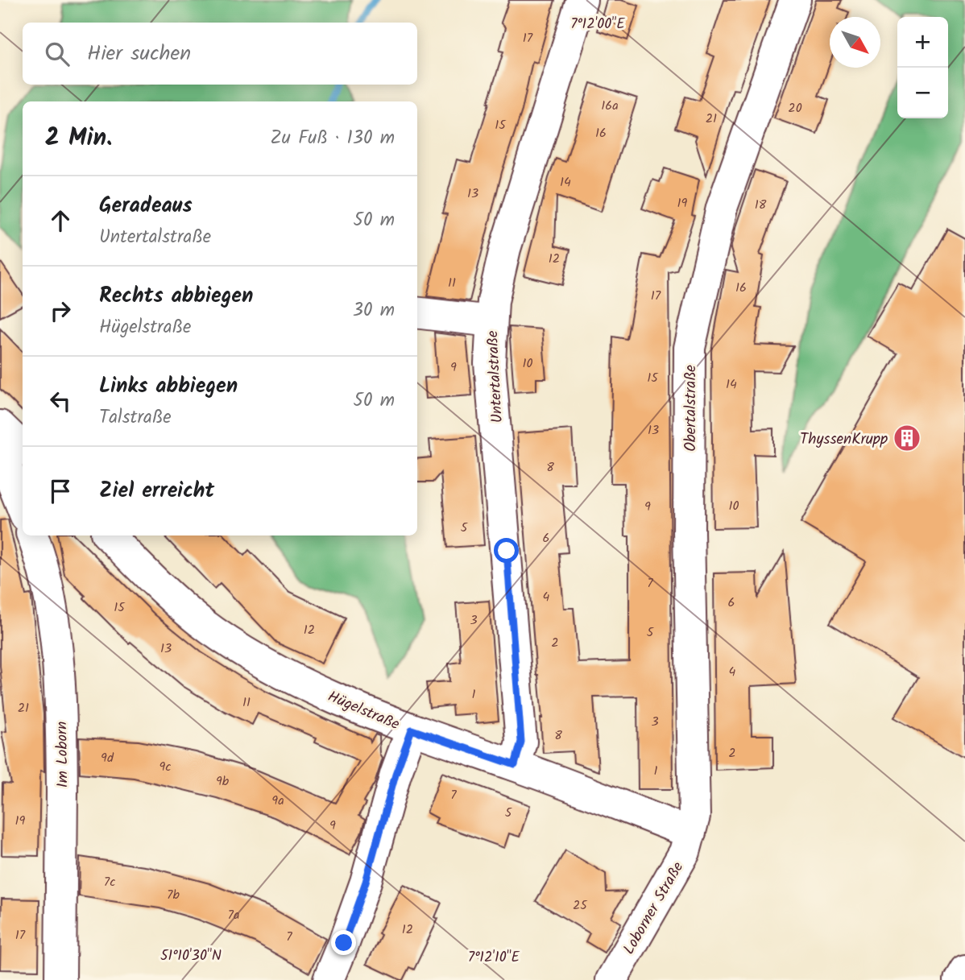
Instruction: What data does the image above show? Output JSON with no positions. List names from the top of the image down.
{
  "streets": {
    "street": [
      "Untertalstraße",
      "Obertalstraße",
      "Hügelstraße",
      "Im Loborn",
      "Loborner Straße"
    ]
  },
  "crossings": [
    ["Untertalstraße", "Hügelstraße"],
    ["Obertalstraße", "Hügelstraße"],
    ["Obertalstraße", "Loborner Straße"],
    ["Hügelstraße", "Loborner Straße"]
  ],
  "places": {
    "building": ["ThyssenKrupp"]
  },
  "house_numbers": [
    "17",
    "16a",
    "20",
    "21",
    "15",
    "16",
    "14",
    "13",
    "19",
    "18",
    "12",
    "11",
    "16",
    "17",
    "10",
    "9",
    "15",
    "14",
    "13",
    "8",
    "10",
    "9",
    "5",
    "6",
    "7",
    "4",
    "6",
    "15",
    "3",
    "12",
    "5",
    "2",
    "13",
    "4",
    "1",
    "11",
    "21",
    "3",
    "8",
    "2",
    "9d",
    "9c",
    "1",
    "9b",
    "7",
    "9a",
    "5",
    "19",
    "9",
    "7c",
    "7b",
    "25",
    "7a",
    "12",
    "17",
    "7"
  ],
  "north": "bottom right",
  "page": {
    "map_buttons": ["+", "−"],
    "search": "Hier suchen",
    "heading": ["2 Min.", "Zu Fuß · 130 m"],
    "list": [
      ["Geradeaus", "Untertalstraße", "50 m"],
      ["Rechts abbiegen", "Hügelstraße", "30 m"],
      ["Links abbiegen", "Talstraße", "50 m"],
      "Ziel erreicht"
    ]
  },
  "coordinates": ["7°12'00\"E", "51°10'30\"N", "7°12'10\"E"]
}
